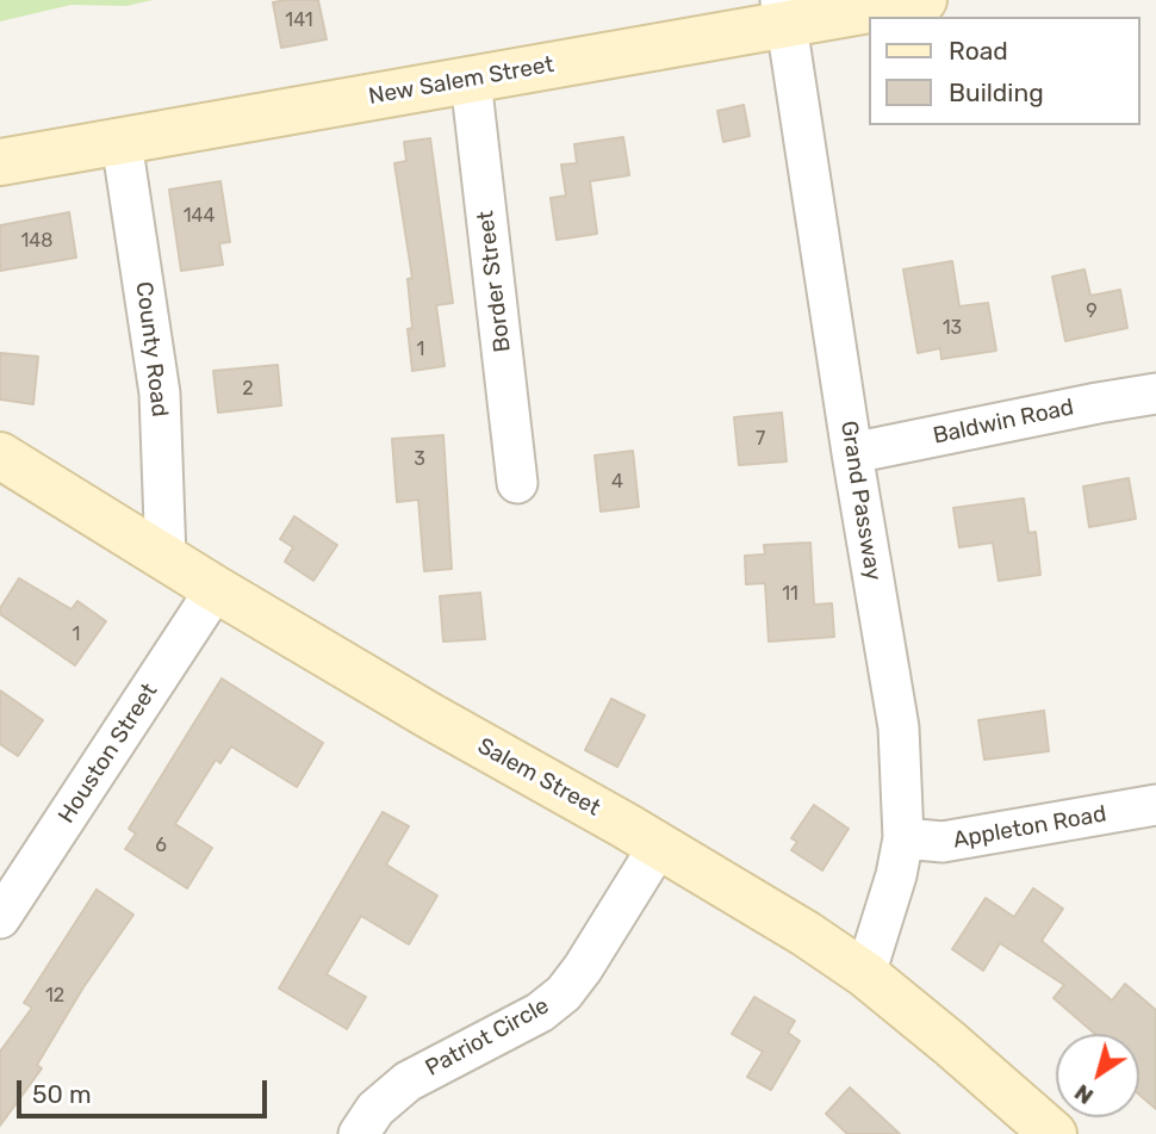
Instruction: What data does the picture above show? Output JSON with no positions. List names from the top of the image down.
{
  "streets": {
    "main road": ["New Salem Street", "Salem Street"],
    "street": [
      "Border Street",
      "County Road",
      "Baldwin Road",
      "Grand Passway",
      "Houston Street",
      "Appleton Road",
      "Patriot Circle"
    ]
  },
  "crossings": [
    ["New Salem Street", "Border Street"],
    ["New Salem Street", "County Road"],
    ["New Salem Street", "Grand Passway"],
    ["County Road", "Salem Street"],
    ["Baldwin Road", "Grand Passway"],
    ["Grand Passway", "Salem Street"],
    ["Grand Passway", "Appleton Road"],
    ["Houston Street", "Salem Street"],
    ["Salem Street", "Patriot Circle"]
  ],
  "house_numbers": [
    "141",
    "144",
    "148",
    "9",
    "13",
    "1",
    "2",
    "7",
    "3",
    "4",
    "11",
    "1",
    "6",
    "12"
  ],
  "legend": ["Road", "Building"],
  "scale_bar": "50 m",
  "north": "bottom left"
}
